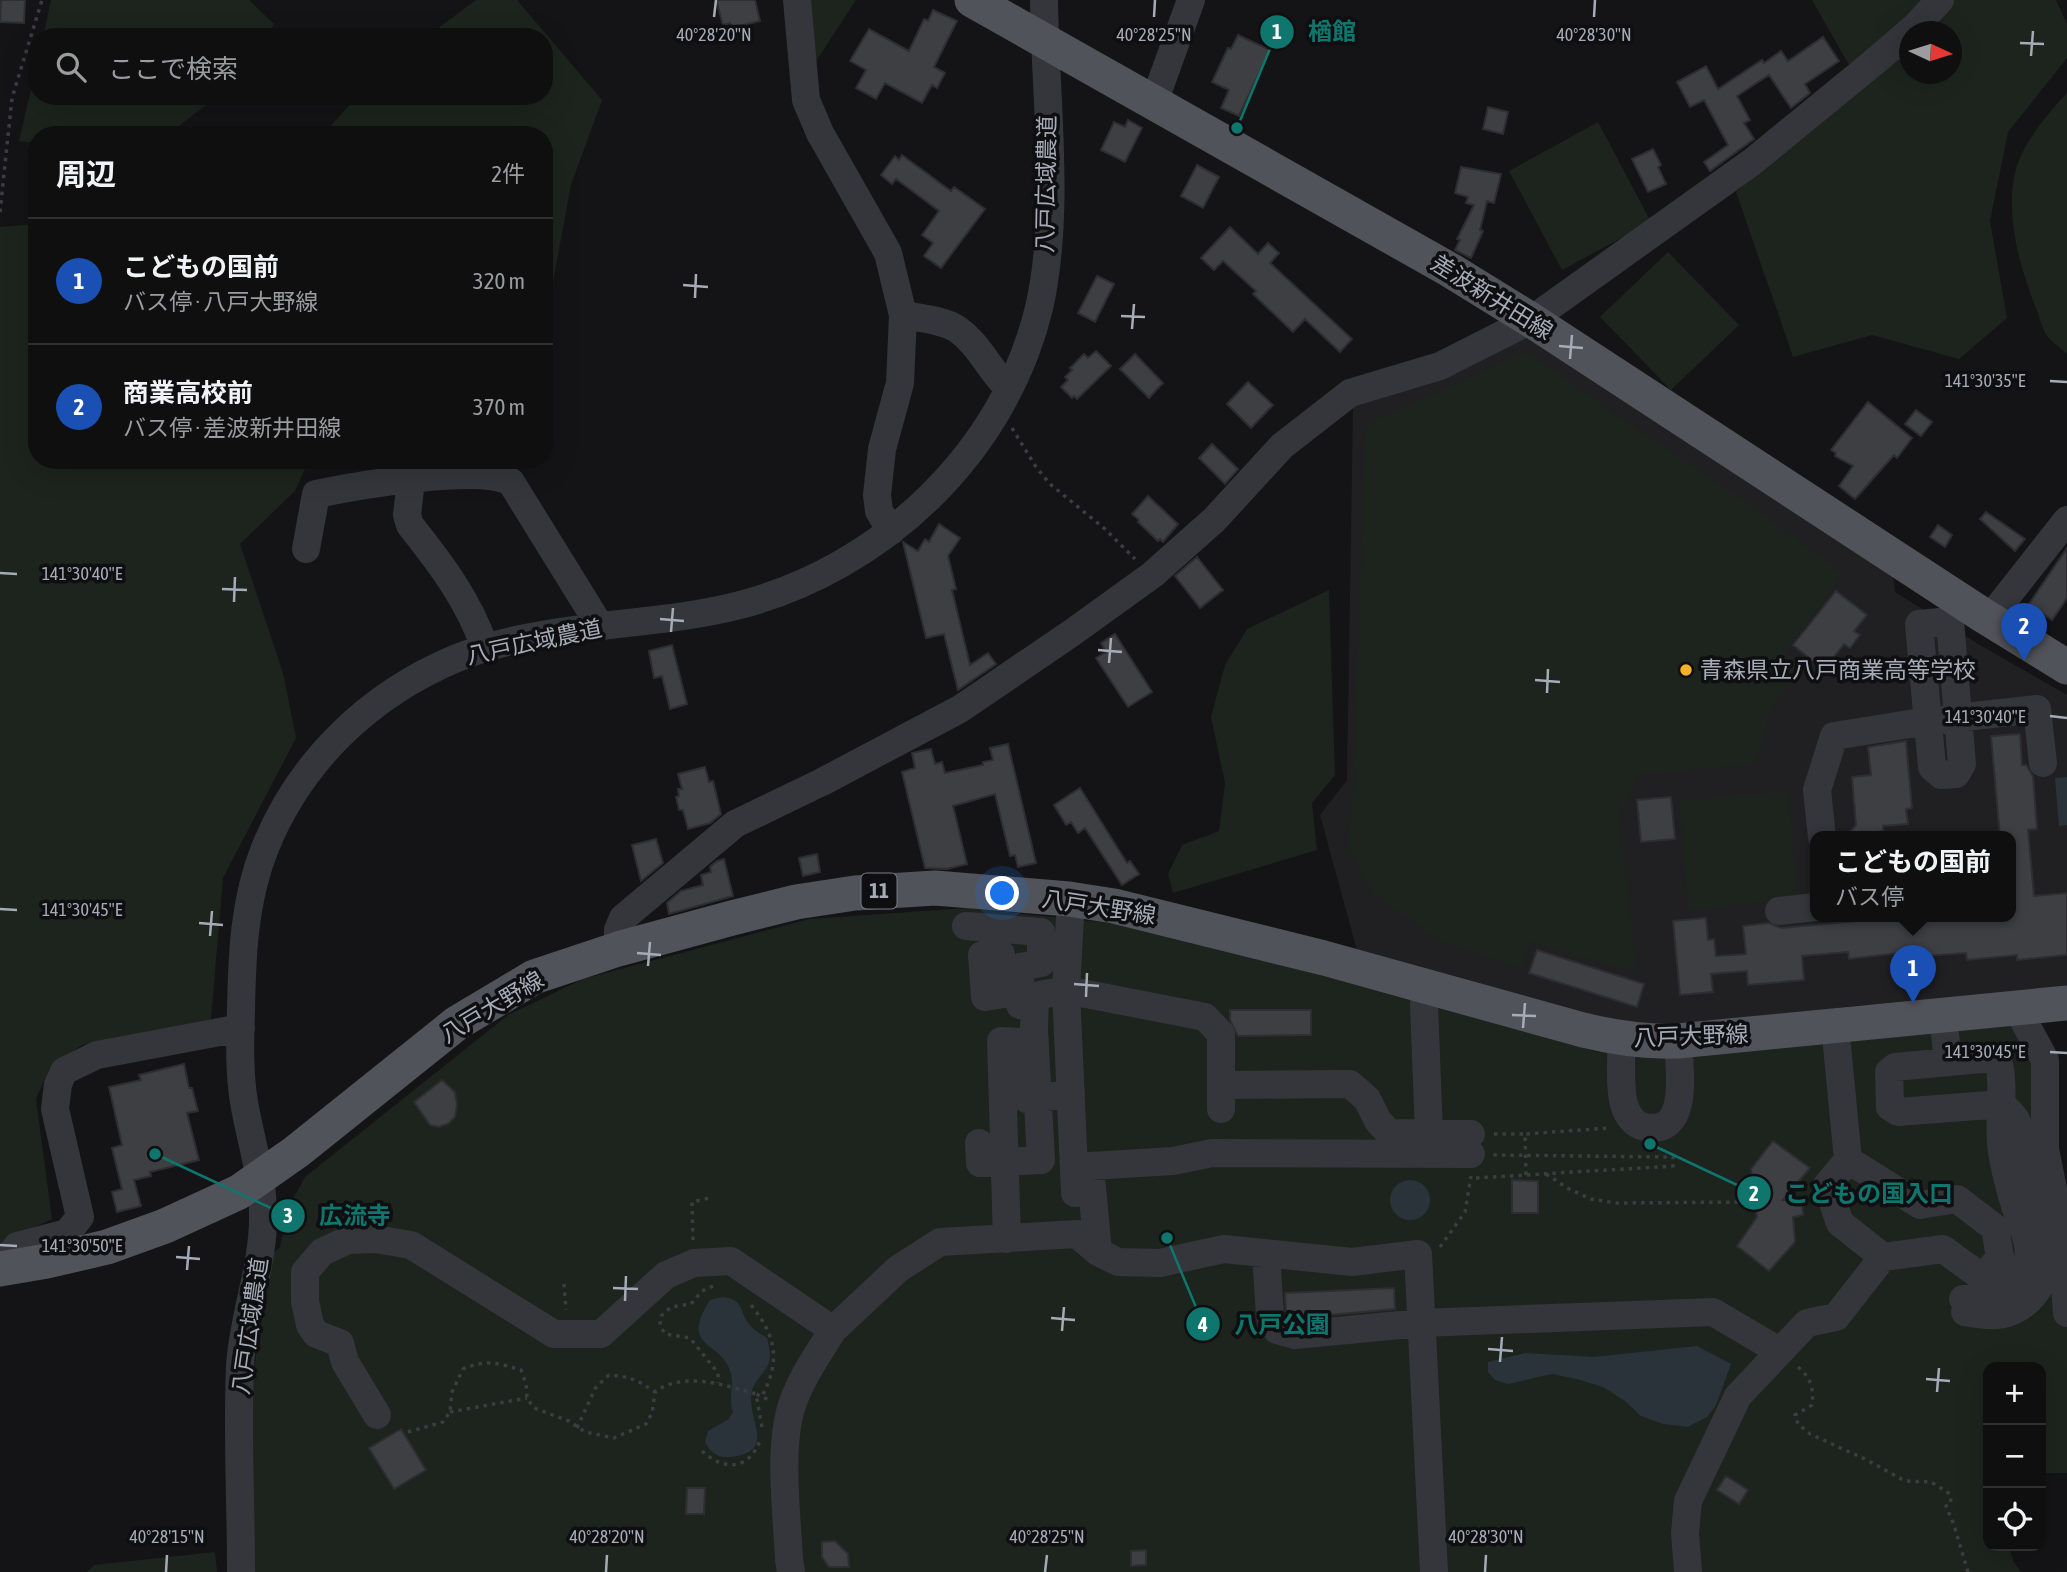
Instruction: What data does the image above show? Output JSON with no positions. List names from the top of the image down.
{
  "streets": {
    "main road": ["差波新井田線", "11", "八戸大野線"],
    "street": ["八戸広域農道"]
  },
  "crossings": [
    ["八戸広域農道", "差波新井田線"],
    ["八戸広域農道", "八戸大野線"]
  ],
  "places": [
    "楢館",
    "青森県立八戸商業高等学校",
    "こどもの国入口",
    "広流寺",
    "八戸公園"
  ],
  "north": "right",
  "page": {
    "search": "ここで検索",
    "heading": ["周辺", "2件"],
    "list": [
      {
        "mark": "1",
        "name": "こどもの国前",
        "note": "バス停 · 八戸大野線",
        "value": "320 m"
      },
      {
        "mark": "2",
        "name": "商業高校前",
        "note": "バス停 · 差波新井田線",
        "value": "370 m"
      }
    ],
    "pins": ["2", "1"],
    "popup": ["こどもの国前", "バス停"],
    "map_buttons": ["+", "−"]
  },
  "coordinates": [
    "40°28'20\"N",
    "40°28'25\"N",
    "40°28'30\"N",
    "141°30'35\"E",
    "141°30'40\"E",
    "141°30'45\"E",
    "141°30'50\"E",
    "40°28'15\"N"
  ]
}
